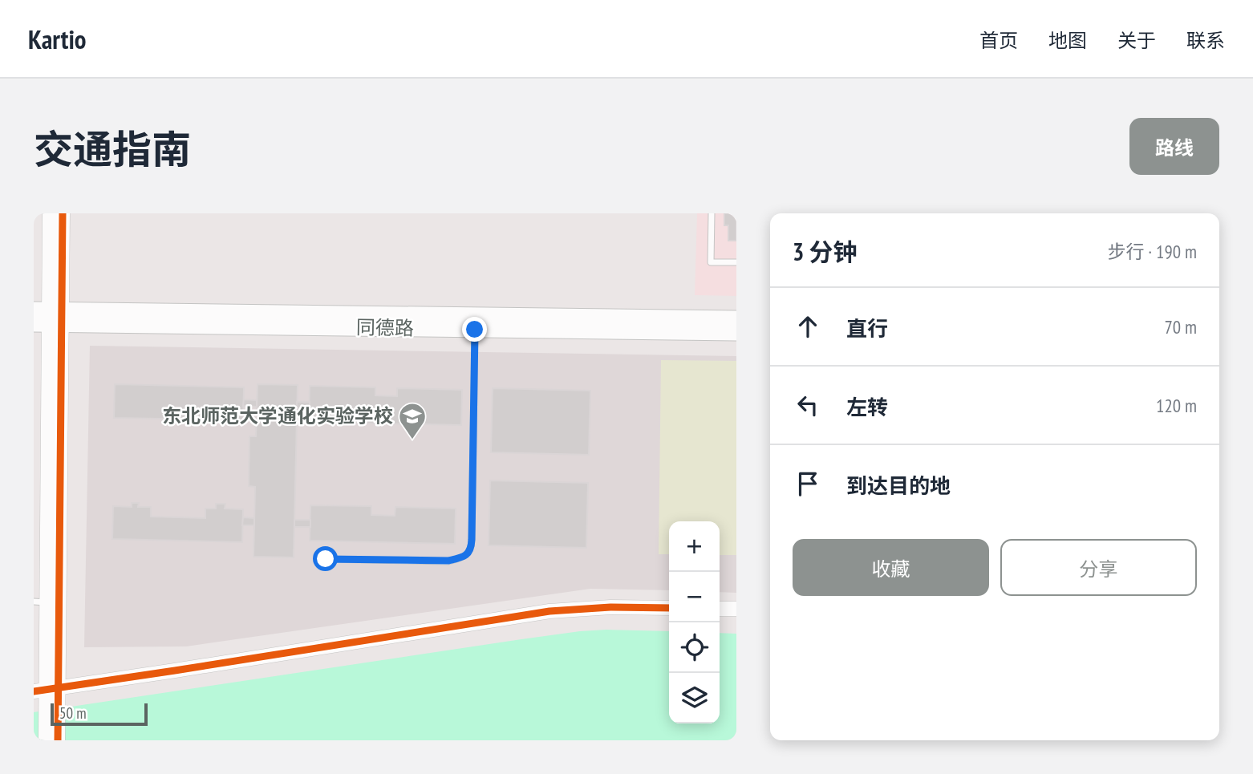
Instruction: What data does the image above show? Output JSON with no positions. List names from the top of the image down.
{
  "streets": {
    "main road": ["同德路"]
  },
  "places": {
    "school or university": ["东北师范大学通化实验学校"]
  },
  "scale_bar": "50 m",
  "page": {
    "header": "Kartio",
    "nav": [
      "首页",
      "地图",
      "关于",
      "联系"
    ],
    "title": "交通指南",
    "buttons": [
      "路线",
      ["收藏", "分享"]
    ],
    "heading": ["3 分钟", "步行 · 190 m"],
    "list": [
      ["直行", "70 m"],
      ["左转", "120 m"],
      "到达目的地"
    ],
    "map_buttons": ["+", "−"],
    "scale": "50 m"
  }
}
